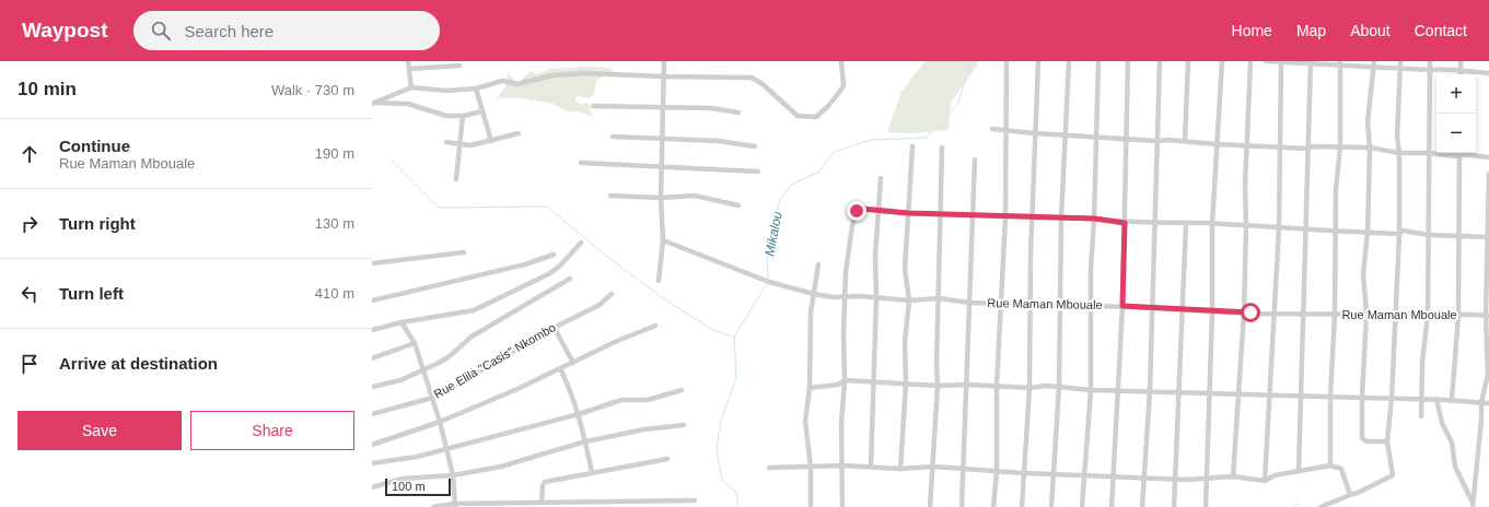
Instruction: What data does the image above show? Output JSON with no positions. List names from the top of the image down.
{
  "streets": {
    "street": ["Rue Maman Mbouale", "Rue Elila \"Casis\" Nkombo"]
  },
  "water": ["Mikalou"],
  "scale_bar": "100 m",
  "page": {
    "header": "Waypost",
    "search": "Search here",
    "nav": [
      "Home",
      "Map",
      "About",
      "Contact"
    ],
    "heading": ["10 min", "Walk · 730 m"],
    "map_buttons": ["+", "−"],
    "list": [
      ["Continue", "Rue Maman Mbouale", "190 m"],
      ["Turn right", "130 m"],
      ["Turn left", "410 m"],
      "Arrive at destination"
    ],
    "buttons": ["Save", "Share"],
    "scale": "100 m"
  }
}
